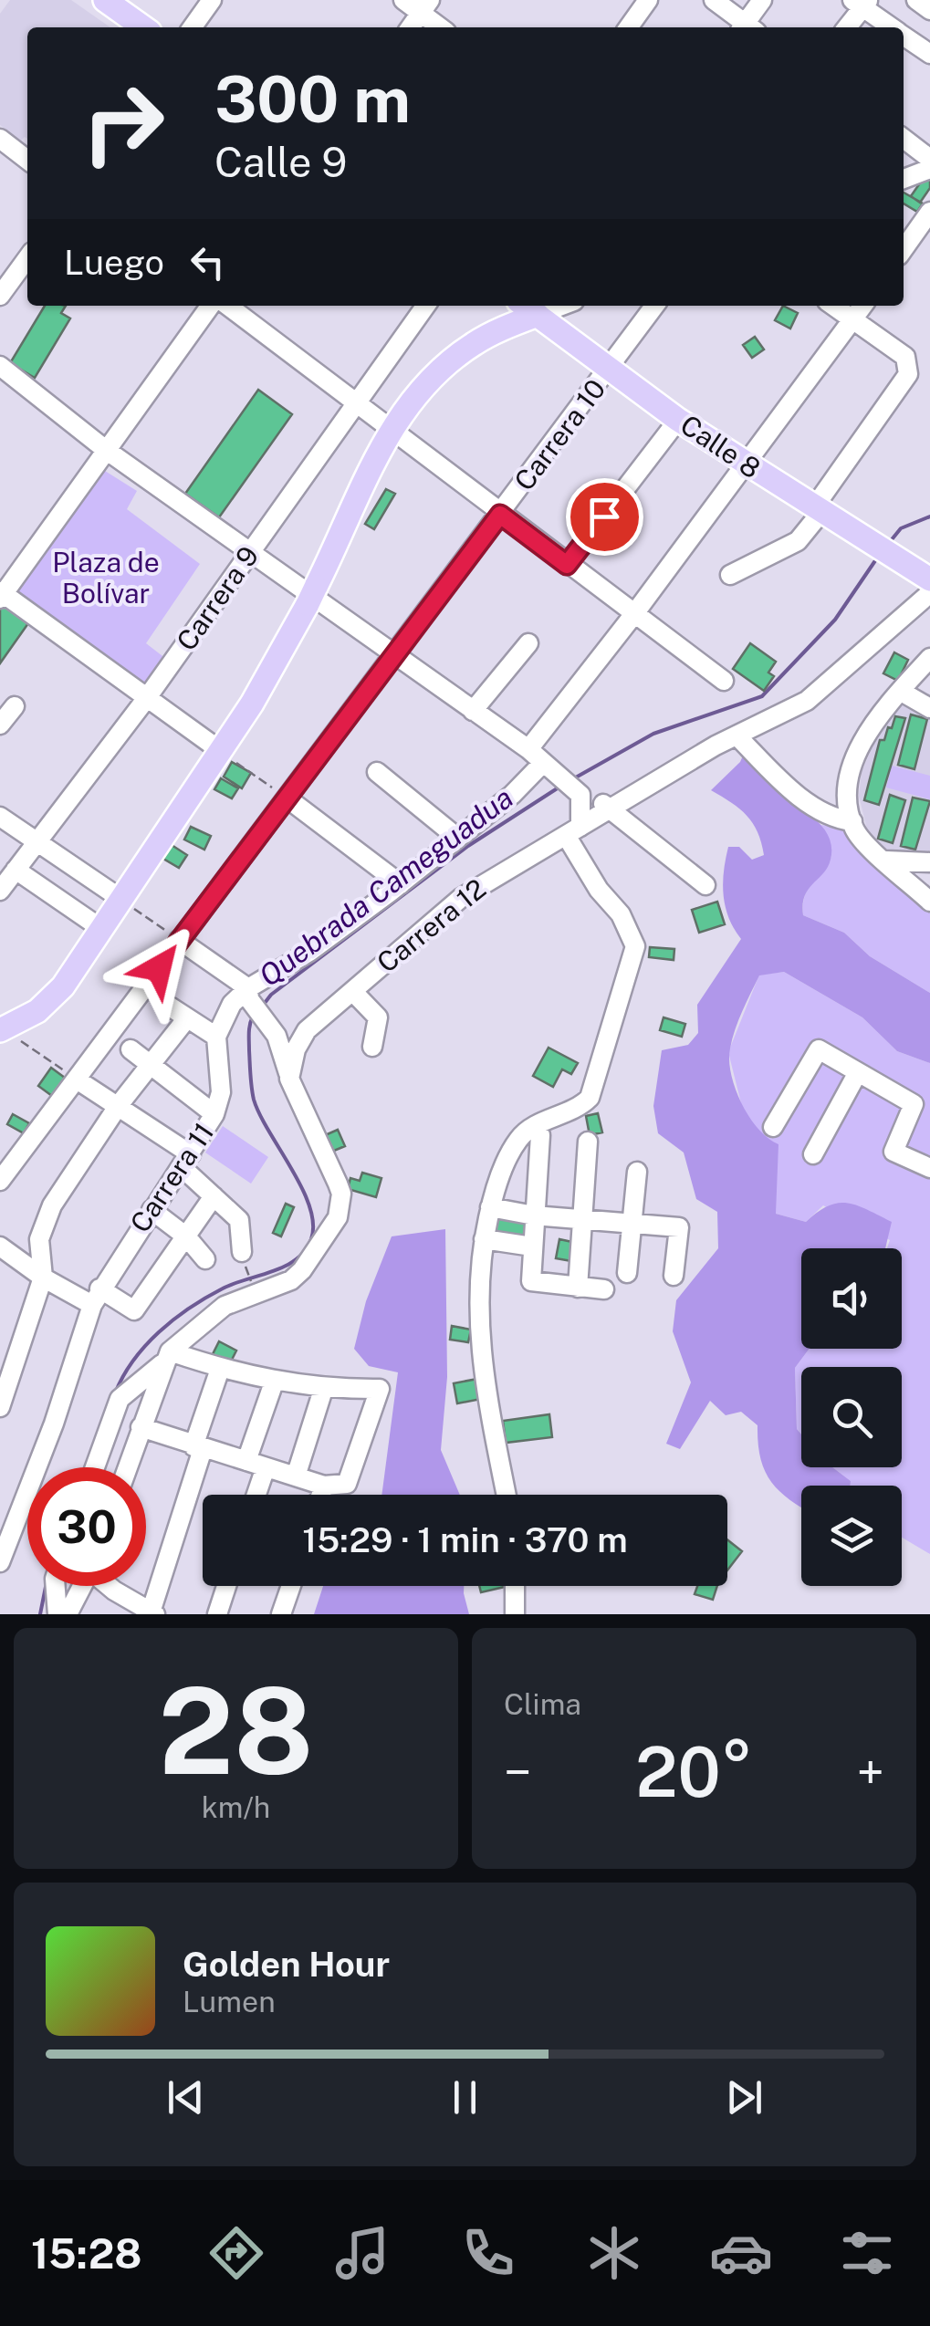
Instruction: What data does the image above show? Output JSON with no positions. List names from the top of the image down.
{
  "streets": {
    "main road": ["Calle 8"],
    "street": [
      "Carrera 10",
      "Carrera 9",
      "Carrera 12",
      "Carrera 11"
    ]
  },
  "crossings": [
    ["Carrera 10", "Calle 8"]
  ],
  "water": ["Quebrada Cameguadua"],
  "parks": ["Plaza de Bolívar"],
  "page": {
    "turn": ["300 m", "Calle 9"],
    "then": "Luego",
    "limit": "30",
    "trip": "15:29 · 1 min · 370 m",
    "tile": [
      ["28", "km/h"],
      "Clima"
    ],
    "heat": ["−", "20°", "+"],
    "song": ["Golden Hour", "Lumen"],
    "tabs": "15:28"
  }
}
